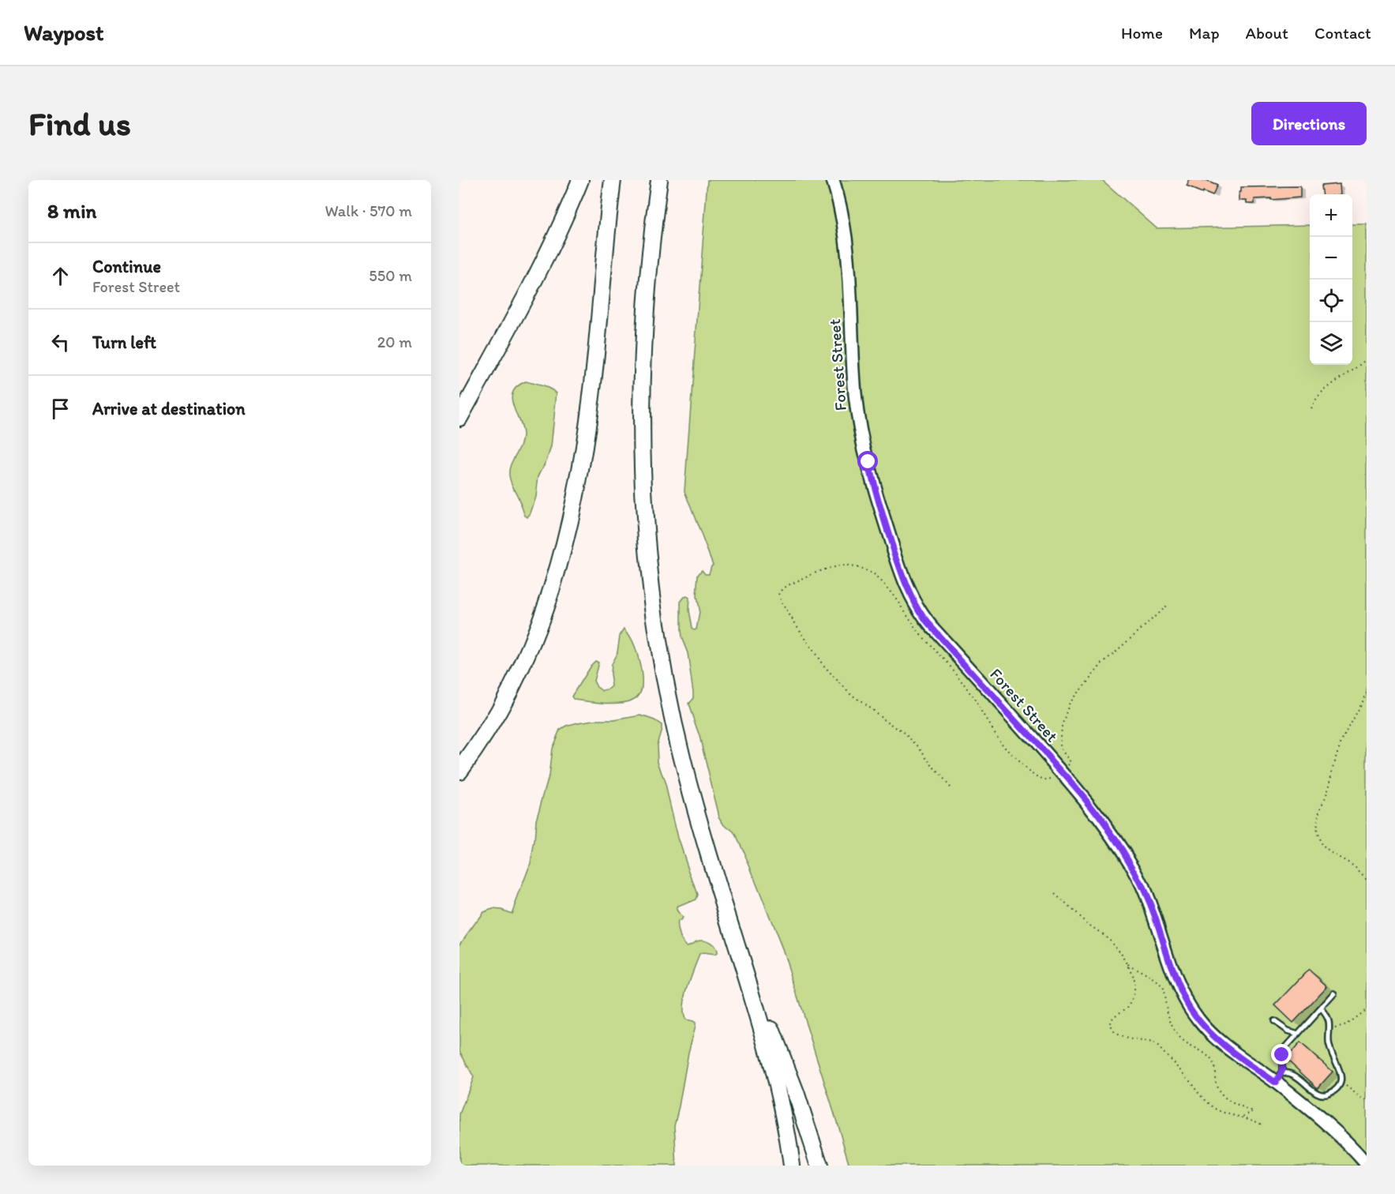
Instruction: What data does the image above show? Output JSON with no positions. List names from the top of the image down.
{
  "streets": {
    "street": ["Forest Street"]
  },
  "page": {
    "header": "Waypost",
    "nav": [
      "Home",
      "Map",
      "About",
      "Contact"
    ],
    "buttons": "Directions",
    "title": "Find us",
    "heading": ["8 min", "Walk · 570 m"],
    "map_buttons": ["+", "−"],
    "list": [
      ["Continue", "Forest Street", "550 m"],
      ["Turn left", "20 m"],
      "Arrive at destination"
    ]
  }
}
